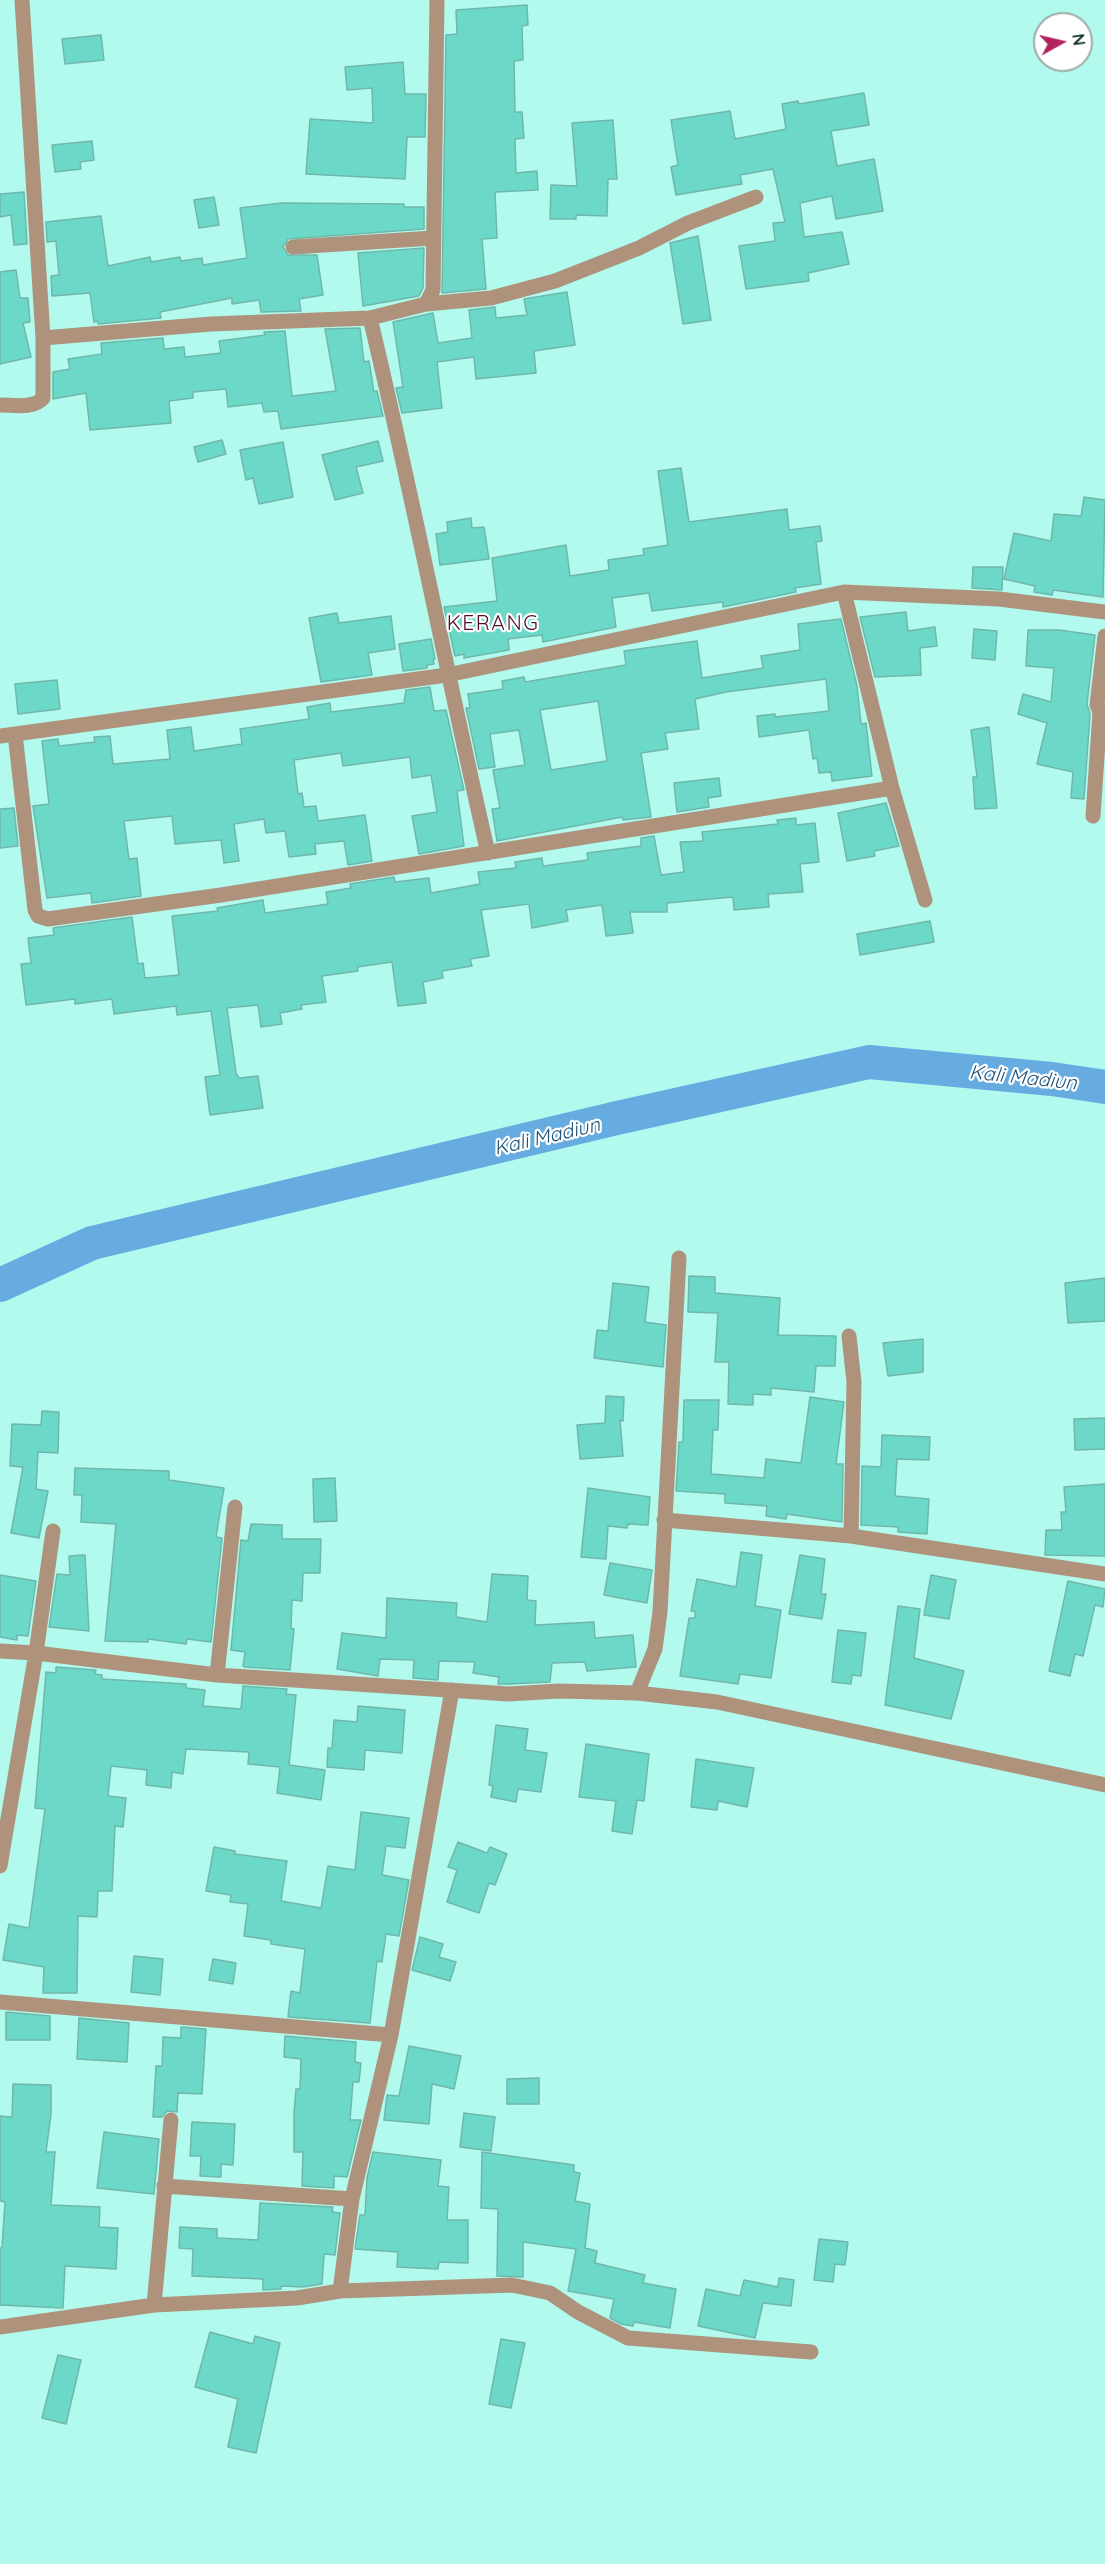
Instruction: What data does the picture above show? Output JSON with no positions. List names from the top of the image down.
{
  "districts": ["KERANG"],
  "water": ["Kali Madiun"],
  "north": "right"
}
